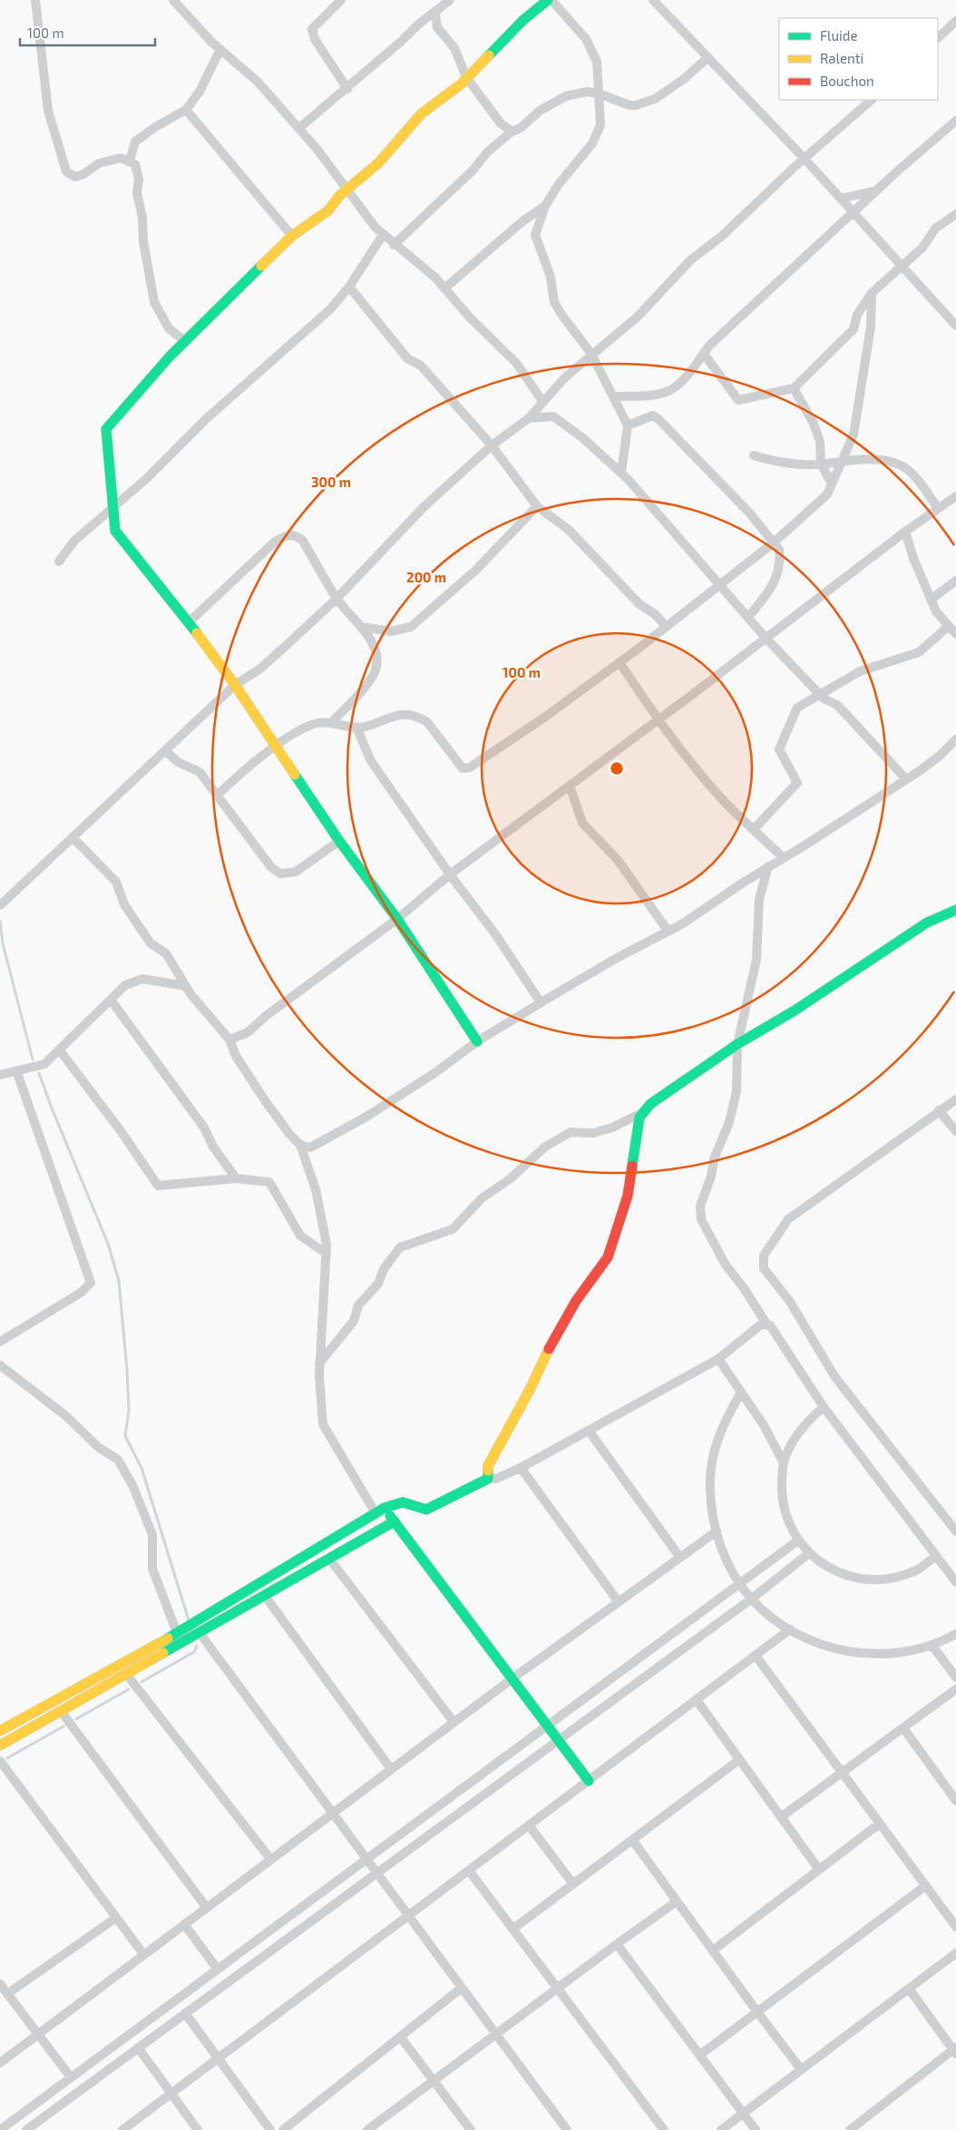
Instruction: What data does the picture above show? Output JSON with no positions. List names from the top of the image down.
{
  "legend": ["Fluide", "Ralenti", "Bouchon"],
  "scale_bar": "100 m",
  "rings": ["300 m", "200 m", "100 m"]
}
